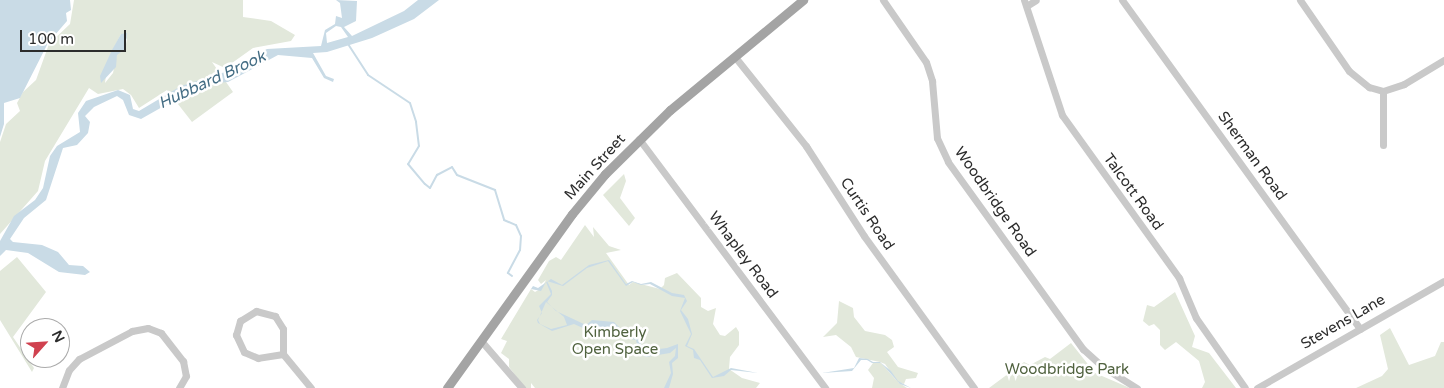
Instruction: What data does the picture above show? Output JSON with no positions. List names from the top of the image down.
{
  "streets": {
    "main road": ["Main Street"],
    "street": [
      "Sherman Road",
      "Talcott Road",
      "Woodbridge Road",
      "Curtis Road",
      "Whapley Road",
      "Stevens Lane"
    ]
  },
  "crossings": [
    ["Sherman Road", "Stevens Lane"],
    ["Main Street", "Curtis Road"],
    ["Main Street", "Whapley Road"]
  ],
  "water": ["Hubbard Brook"],
  "parks": ["Kimberly Open Space", "Woodbridge Park"],
  "scale_bar": "100 m",
  "north": "top right"
}
